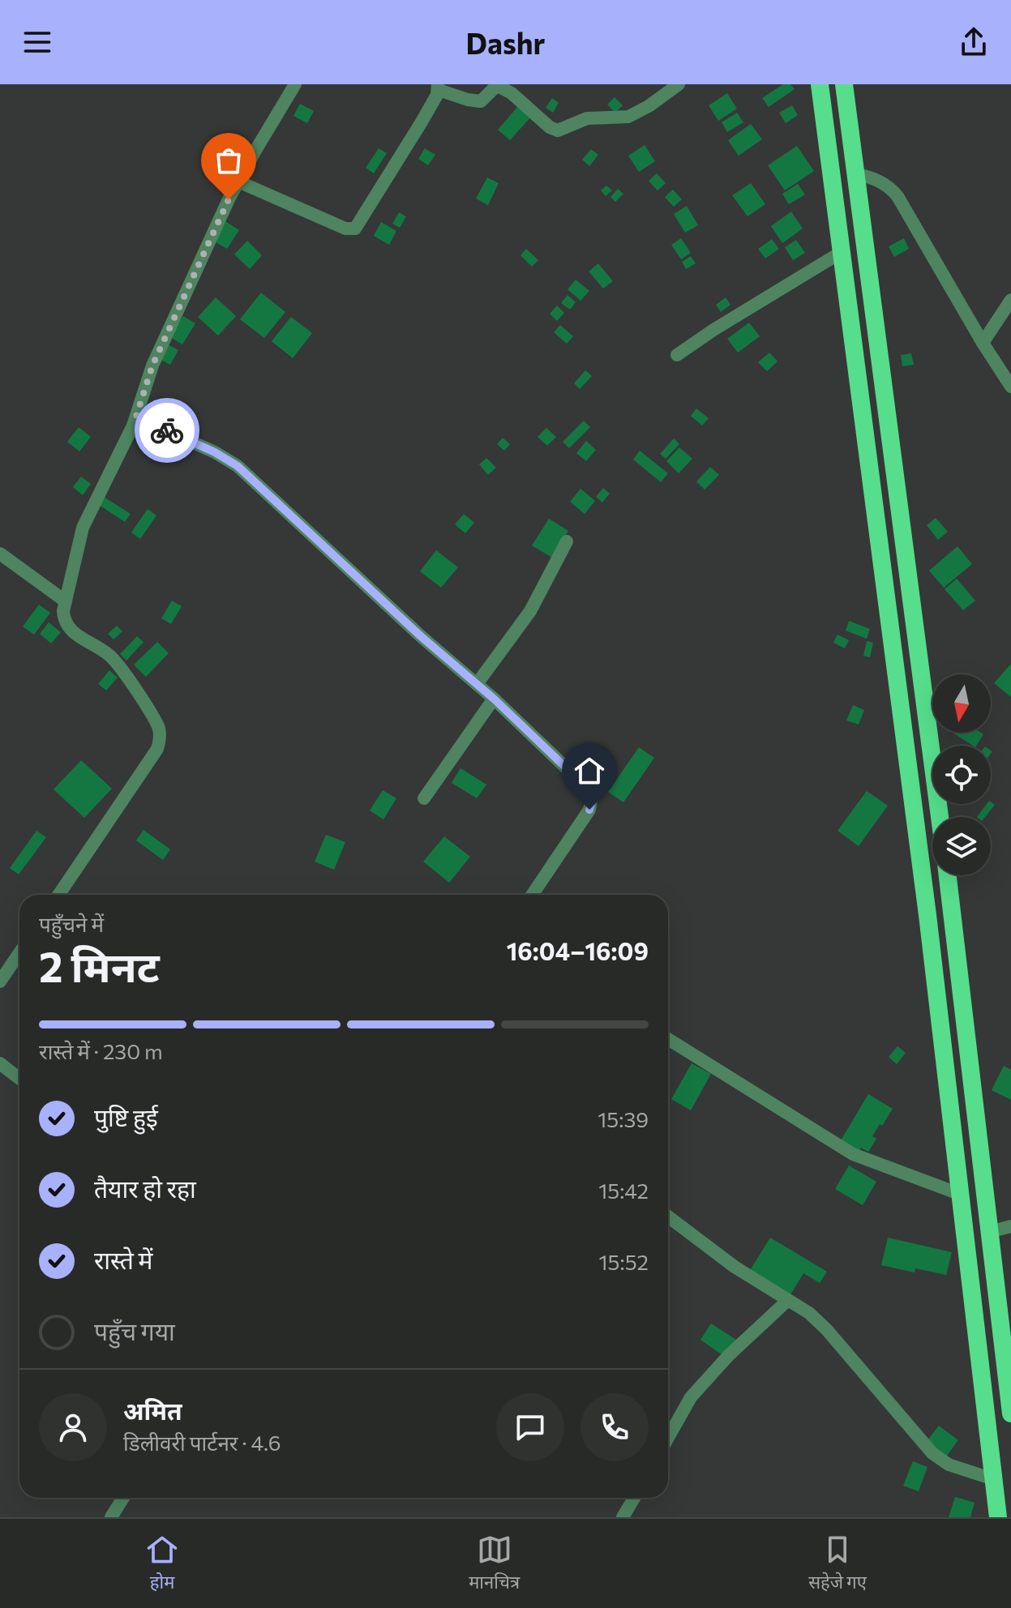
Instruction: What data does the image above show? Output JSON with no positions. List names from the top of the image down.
{
  "north": "bottom",
  "page": {
    "header": "Dashr",
    "heading": ["2 मिनट", "पहुँचने में", "16:04–16:09"],
    "panel": ["अमित", "डिलीवरी पार्टनर · 4.6"],
    "bar": "रास्ते में · 230 m",
    "list": [
      ["पुष्टि हुई", "15:39"],
      ["तैयार हो रहा", "15:42"],
      ["रास्ते में", "15:52"],
      "पहुँच गया"
    ],
    "tabs": ["होम", "मानचित्र", "सहेजे गए"]
  }
}
